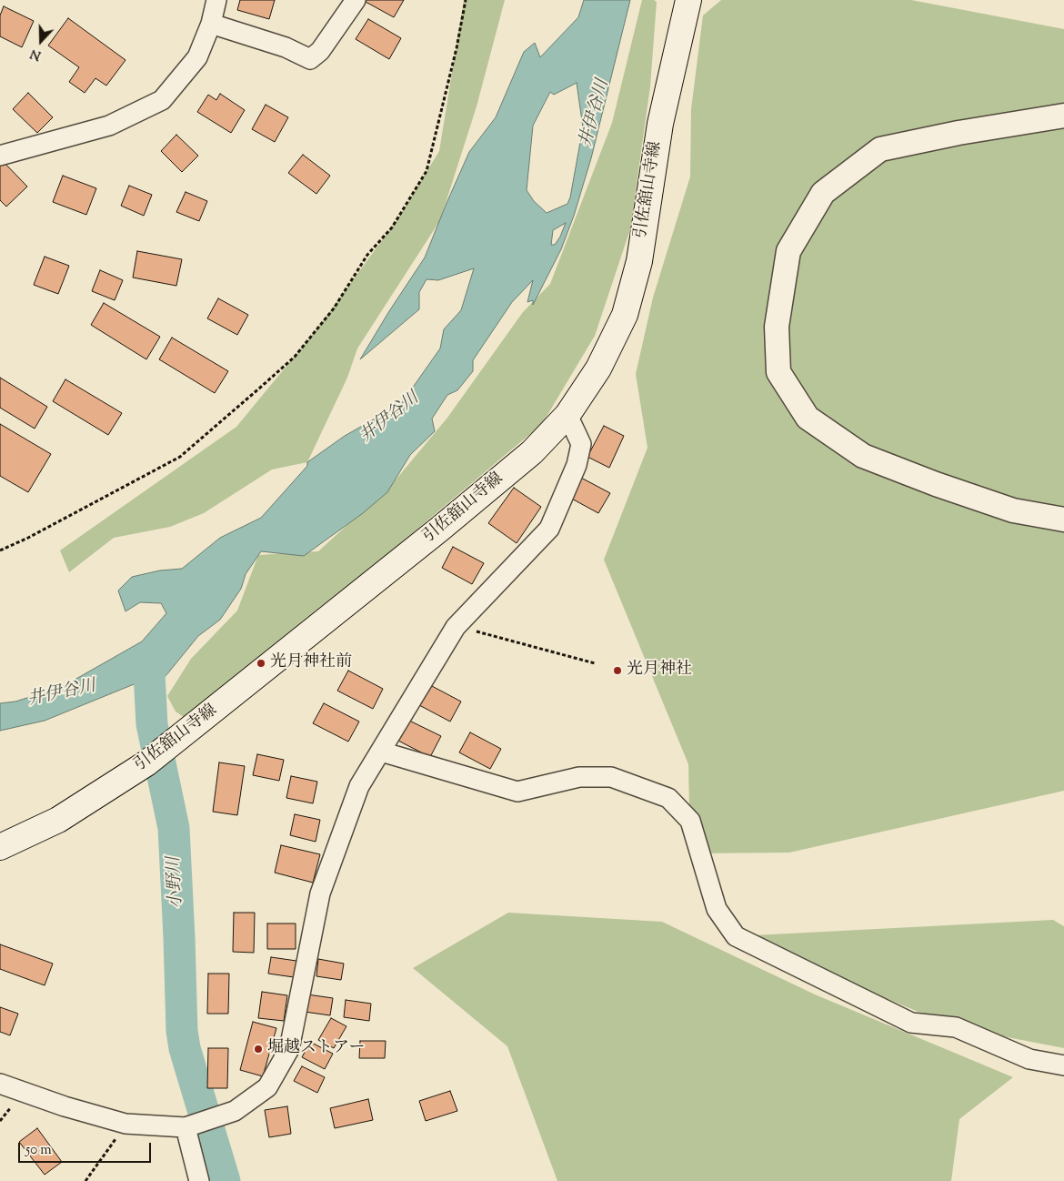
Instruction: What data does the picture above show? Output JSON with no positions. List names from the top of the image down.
{
  "streets": {
    "main road": ["引佐舘山寺線"]
  },
  "water": ["井伊谷川", "小野川"],
  "places": ["光月神社前", "光月神社", "堀越ストアー"],
  "scale_bar": "50 m",
  "north": "bottom"
}
